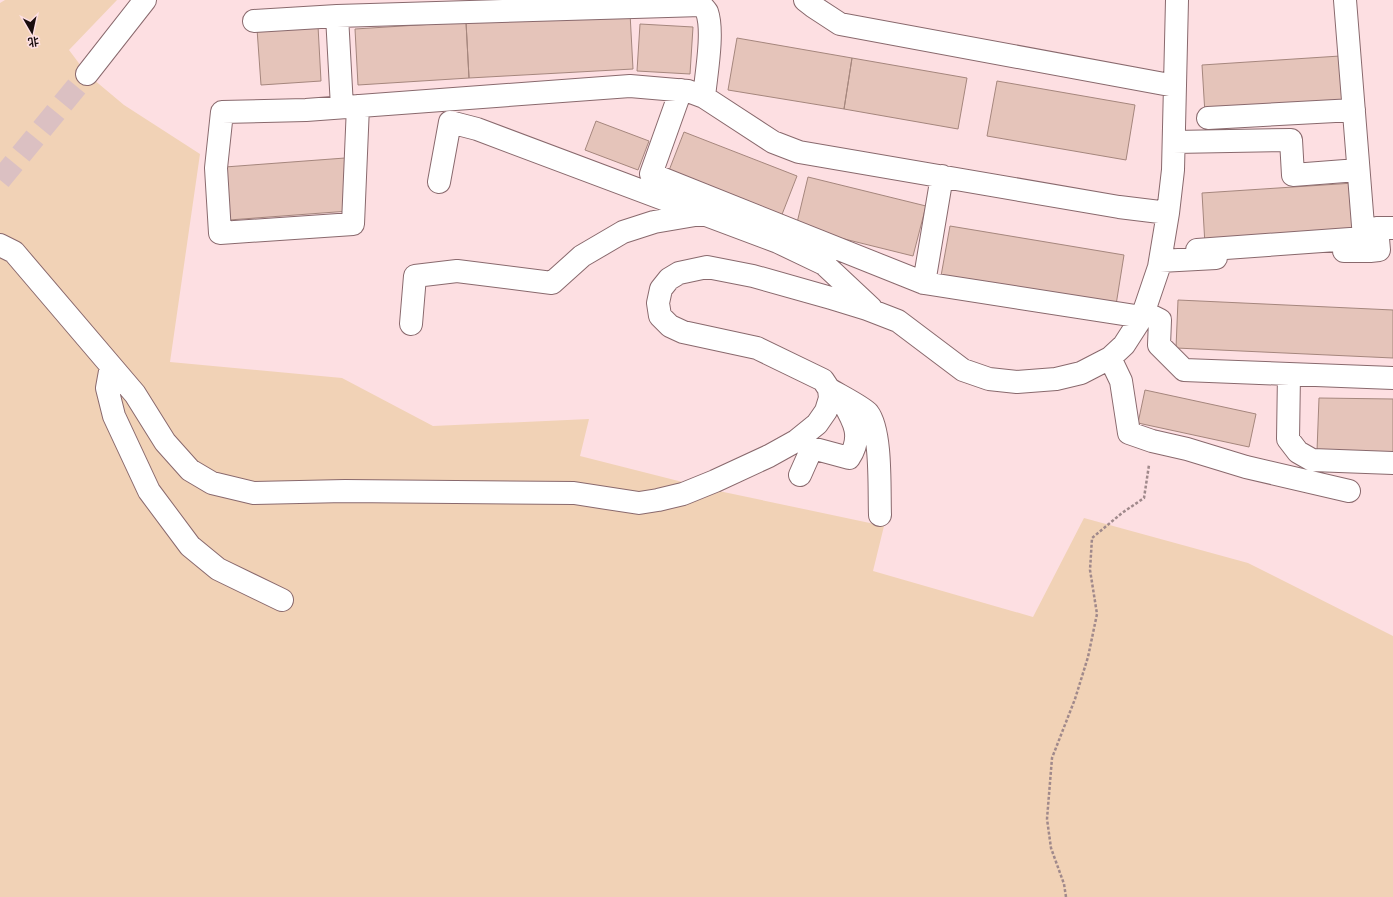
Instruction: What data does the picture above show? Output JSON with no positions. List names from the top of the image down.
{
  "north": "bottom"
}
